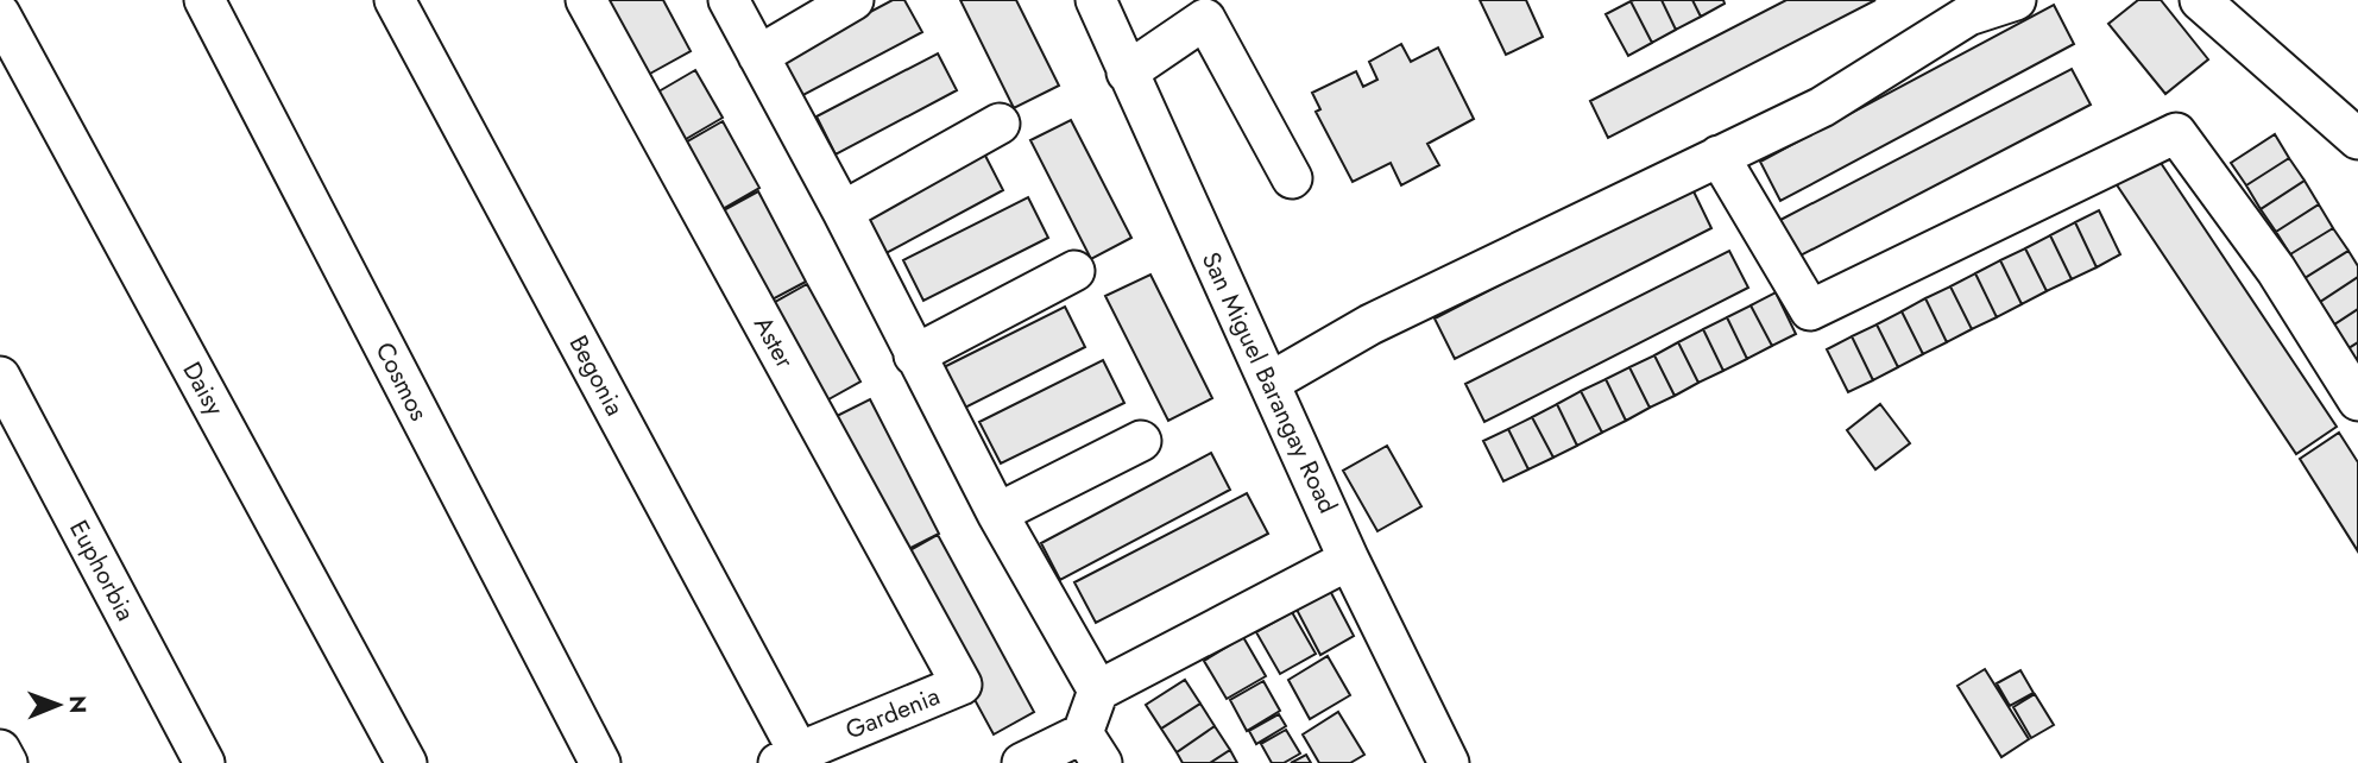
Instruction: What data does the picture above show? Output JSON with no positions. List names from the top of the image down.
{
  "streets": {
    "street": [
      "Aster",
      "Begonia",
      "Cosmos",
      "San Miguel Barangay Road",
      "Daisy",
      "Euphorbia",
      "Gardenia"
    ]
  },
  "crossings": [
    ["Aster", "Gardenia"],
    ["Begonia", "Gardenia"]
  ],
  "north": "right"
}
